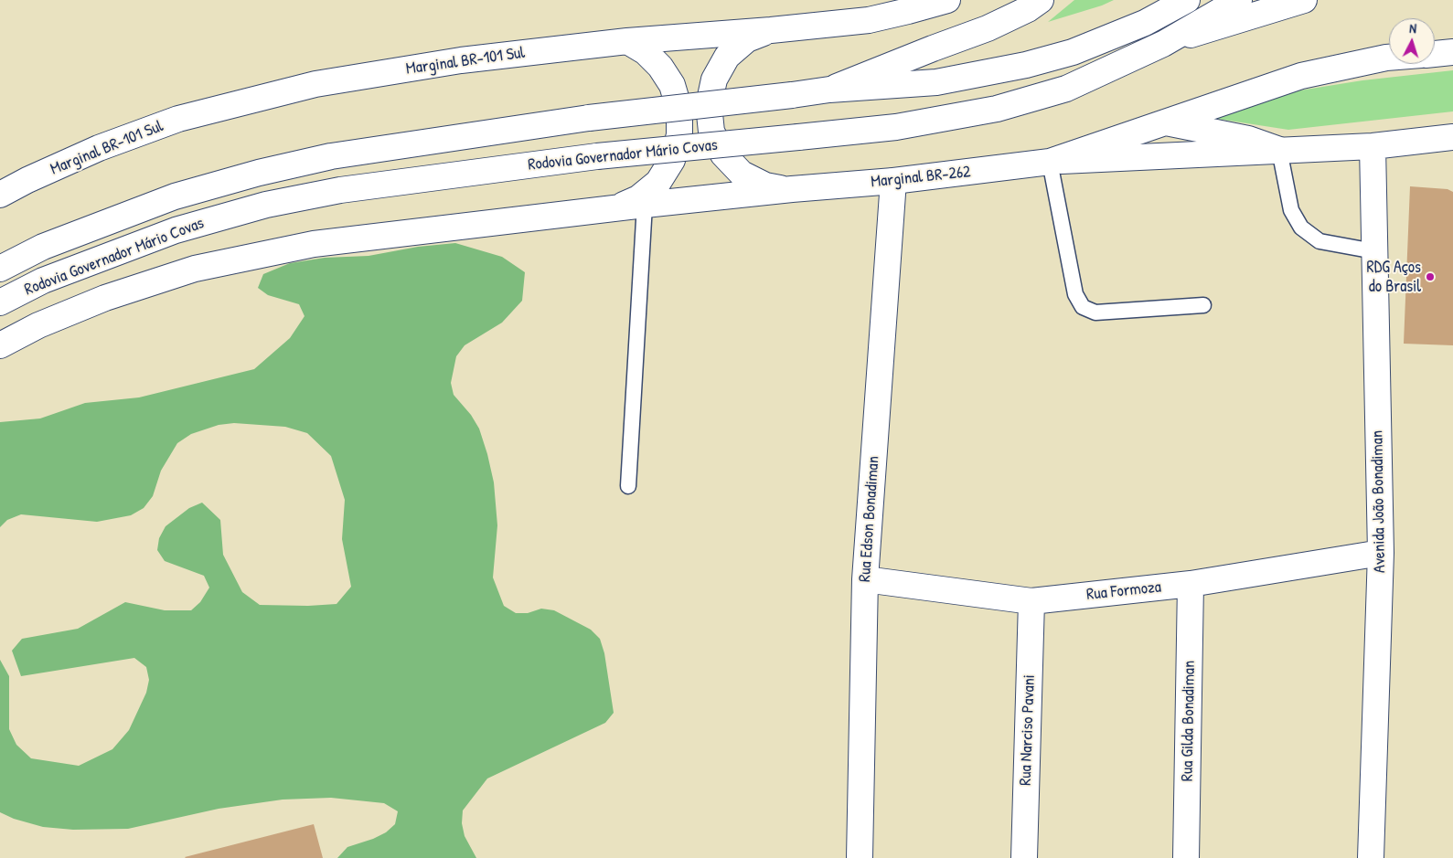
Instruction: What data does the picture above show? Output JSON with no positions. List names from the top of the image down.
{
  "streets": {
    "main road": [
      "Marginal BR-101 Sul",
      "Rodovia Governador Mário Covas",
      "Marginal BR-262",
      "Avenida João Bonadiman",
      "Rua Edson Bonadiman",
      "Rua Formoza",
      "Rua Gilda Bonadiman",
      "Rua Narciso Pavani"
    ]
  },
  "crossings": [
    ["Marginal BR-262", "Rua Edson Bonadiman"],
    ["Avenida João Bonadiman", "Rua Formoza"],
    ["Rua Edson Bonadiman", "Rua Formoza"],
    ["Rua Formoza", "Rua Gilda Bonadiman"],
    ["Rua Formoza", "Rua Narciso Pavani"]
  ],
  "places": ["RDG Aços do Brasil"],
  "north": "top"
}
